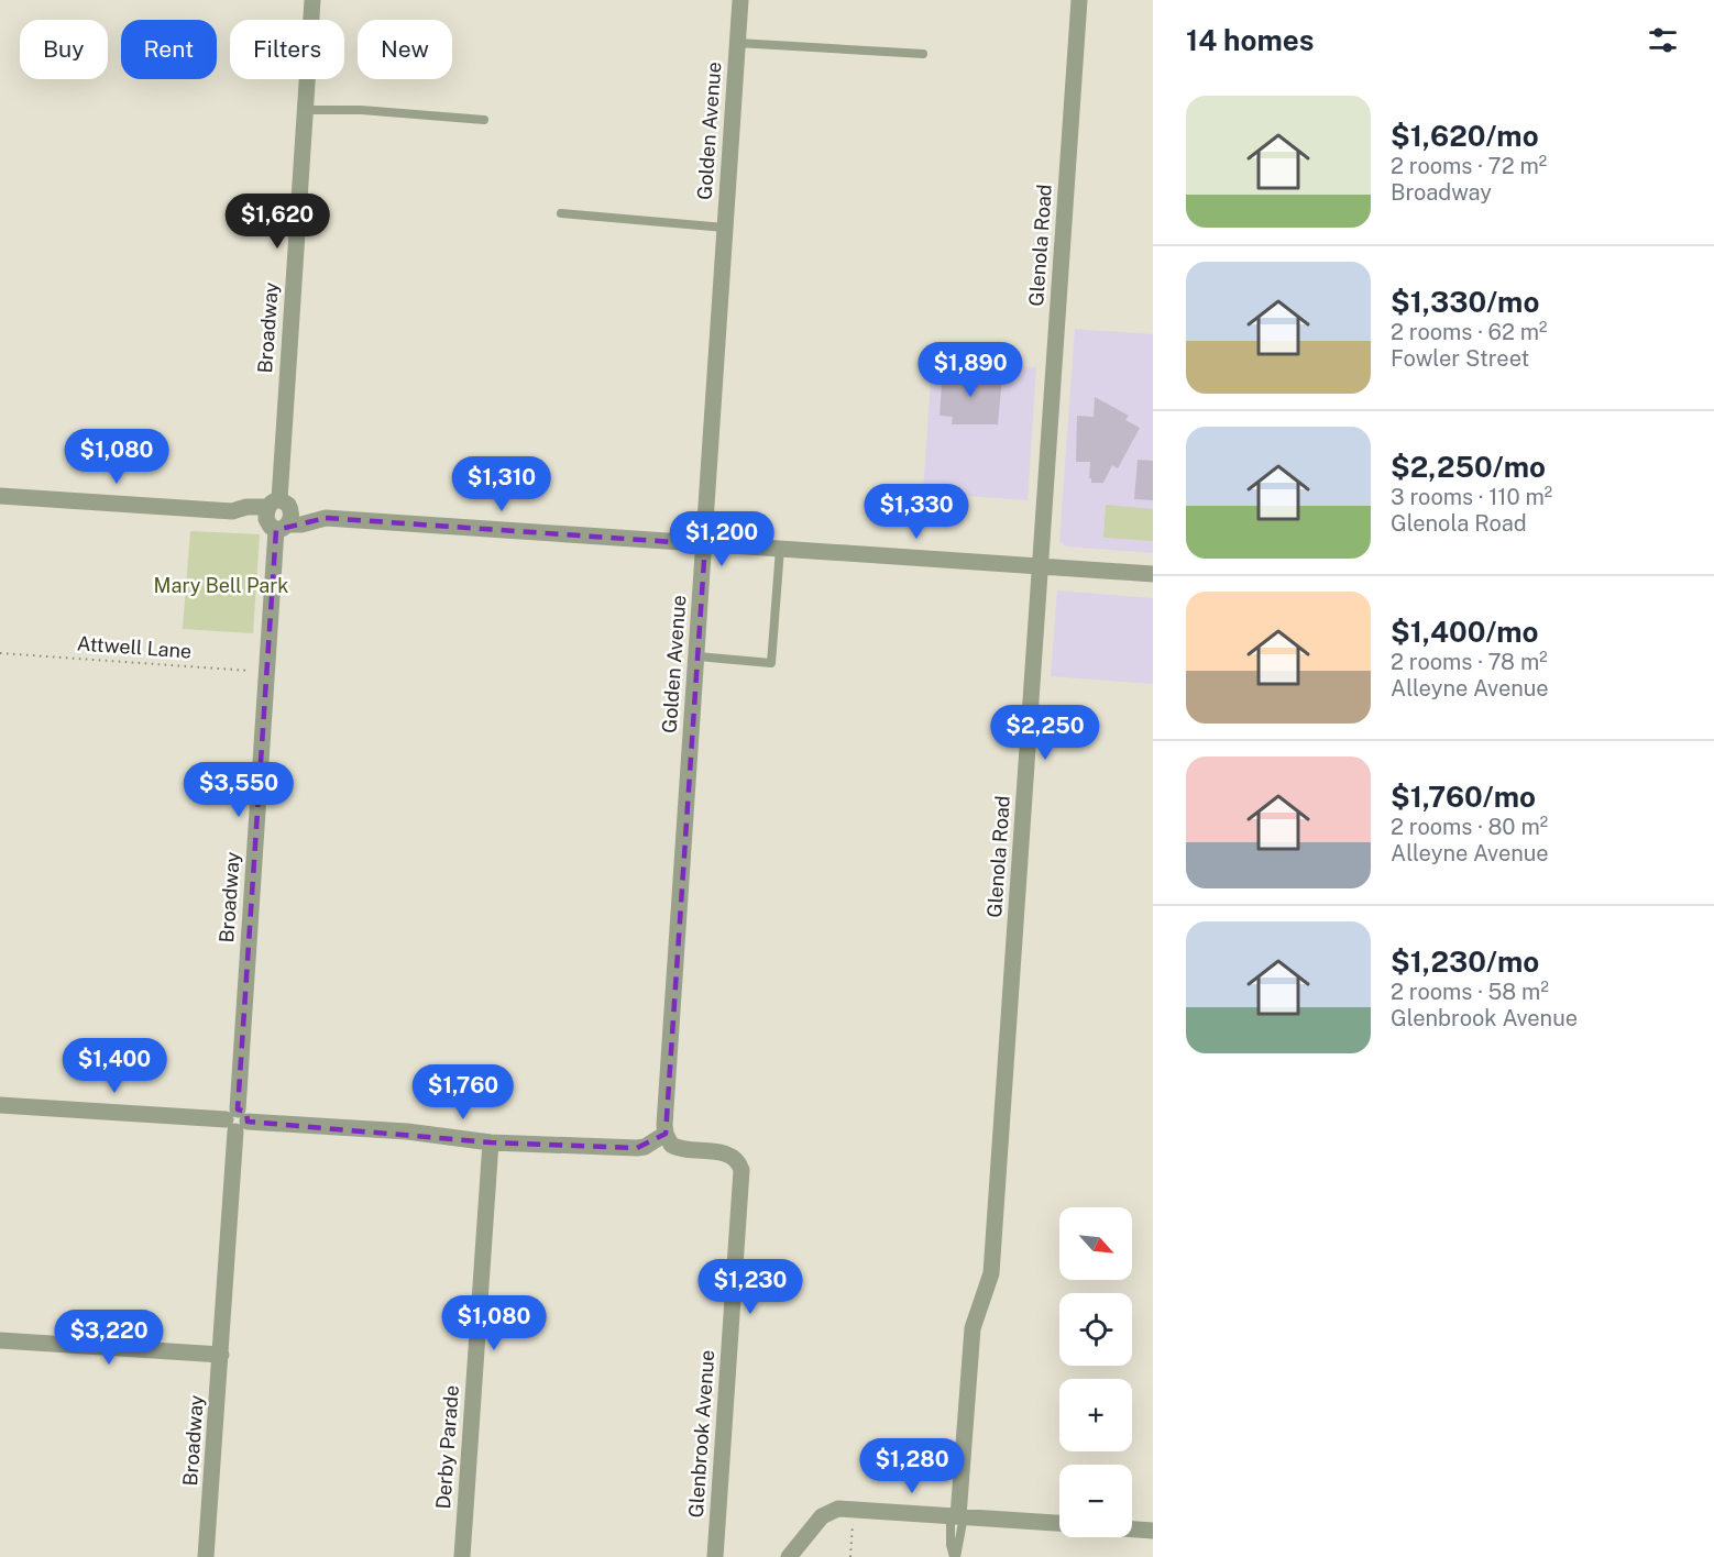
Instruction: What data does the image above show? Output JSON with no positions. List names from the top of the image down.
{
  "streets": {
    "street": [
      "Golden Avenue",
      "Glenola Road",
      "Broadway",
      "Glenbrook Avenue",
      "Derby Parade"
    ],
    "path": ["Attwell Lane"]
  },
  "crossings": [
    ["Golden Avenue", "Glenbrook Avenue"],
    ["Broadway", "Attwell Lane"]
  ],
  "parks": ["Mary Bell Park"],
  "north": "bottom right",
  "page": {
    "heading": "14 homes",
    "chip": [
      "Buy",
      "Rent",
      "Filters",
      "New"
    ],
    "list": [
      {
        "name": "$1,620/mo",
        "note": "2 rooms · 72 m² · Broadway"
      },
      {
        "name": "$1,330/mo",
        "note": "2 rooms · 62 m² · Fowler Street"
      },
      {
        "name": "$2,250/mo",
        "note": "3 rooms · 110 m² · Glenola Road"
      },
      {
        "name": "$1,400/mo",
        "note": "2 rooms · 78 m² · Alleyne Avenue"
      },
      {
        "name": "$1,760/mo",
        "note": "2 rooms · 80 m² · Alleyne Avenue"
      },
      {
        "name": "$1,230/mo",
        "note": "2 rooms · 58 m² · Glenbrook Avenue"
      }
    ],
    "price": [
      "$1,620",
      "$1,890",
      "$1,080",
      "$1,310",
      "$1,330",
      "$1,200",
      "$2,250",
      "$3,550",
      "$1,400",
      "$1,760",
      "$1,230",
      "$1,080",
      "$3,220",
      "$1,280"
    ],
    "map_buttons": ["+", "−"]
  }
}
